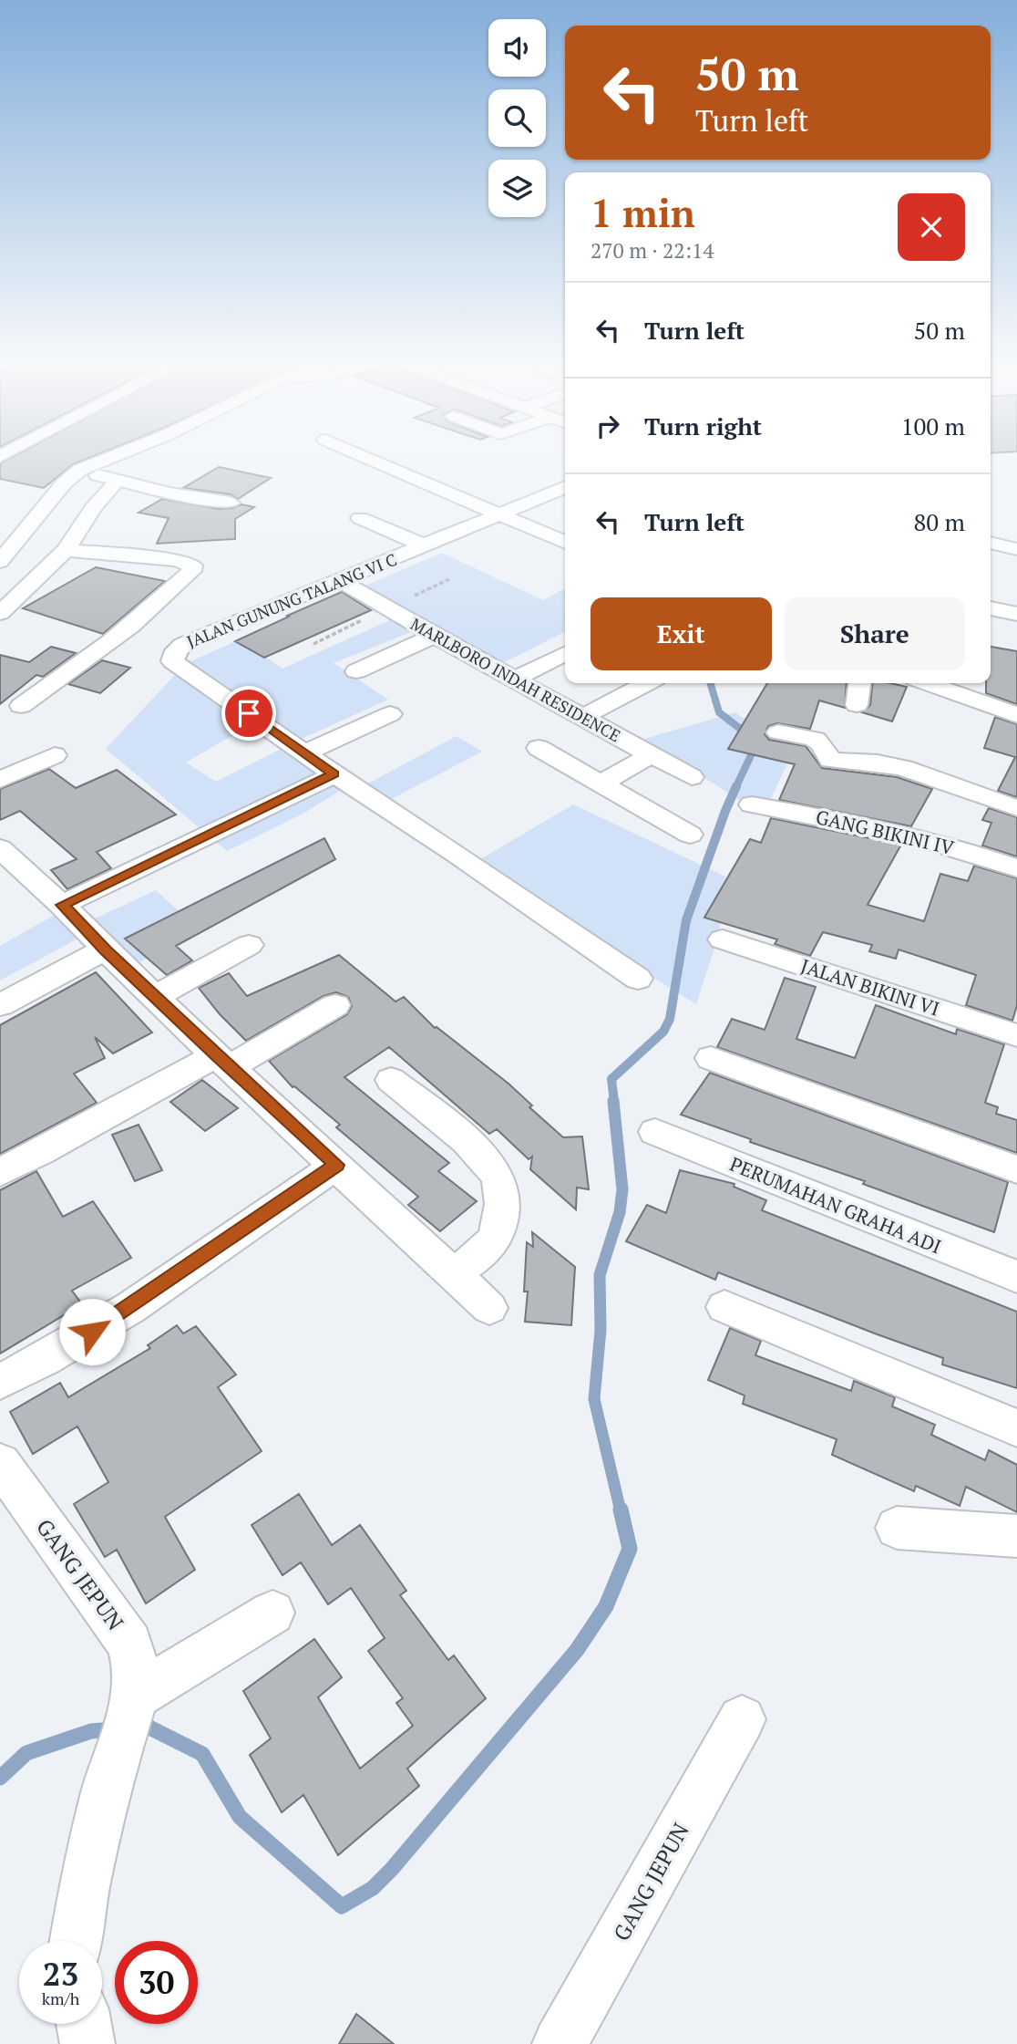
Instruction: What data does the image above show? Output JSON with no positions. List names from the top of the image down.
{
  "streets": {
    "street": [
      "JALAN GUNUNG TALANG VI C",
      "MARLBORO INDAH RESIDENCE",
      "GANG BIKINI IV",
      "JALAN BIKINI VI",
      "PERUMAHAN GRAHA ADI",
      "GANG JEPUN"
    ]
  },
  "crossings": [
    ["JALAN GUNUNG TALANG VI C", "MARLBORO INDAH RESIDENCE"]
  ],
  "page": {
    "turn": ["50 m", "Turn left"],
    "heading": ["1 min", "270 m · 22:14"],
    "list": [
      {
        "name": "Turn left",
        "value": "50 m"
      },
      {
        "name": "Turn right",
        "value": "100 m"
      },
      {
        "name": "Turn left",
        "value": "80 m"
      }
    ],
    "buttons": ["Exit", "Share"],
    "speed": "23 km/h",
    "limit": "30"
  }
}
